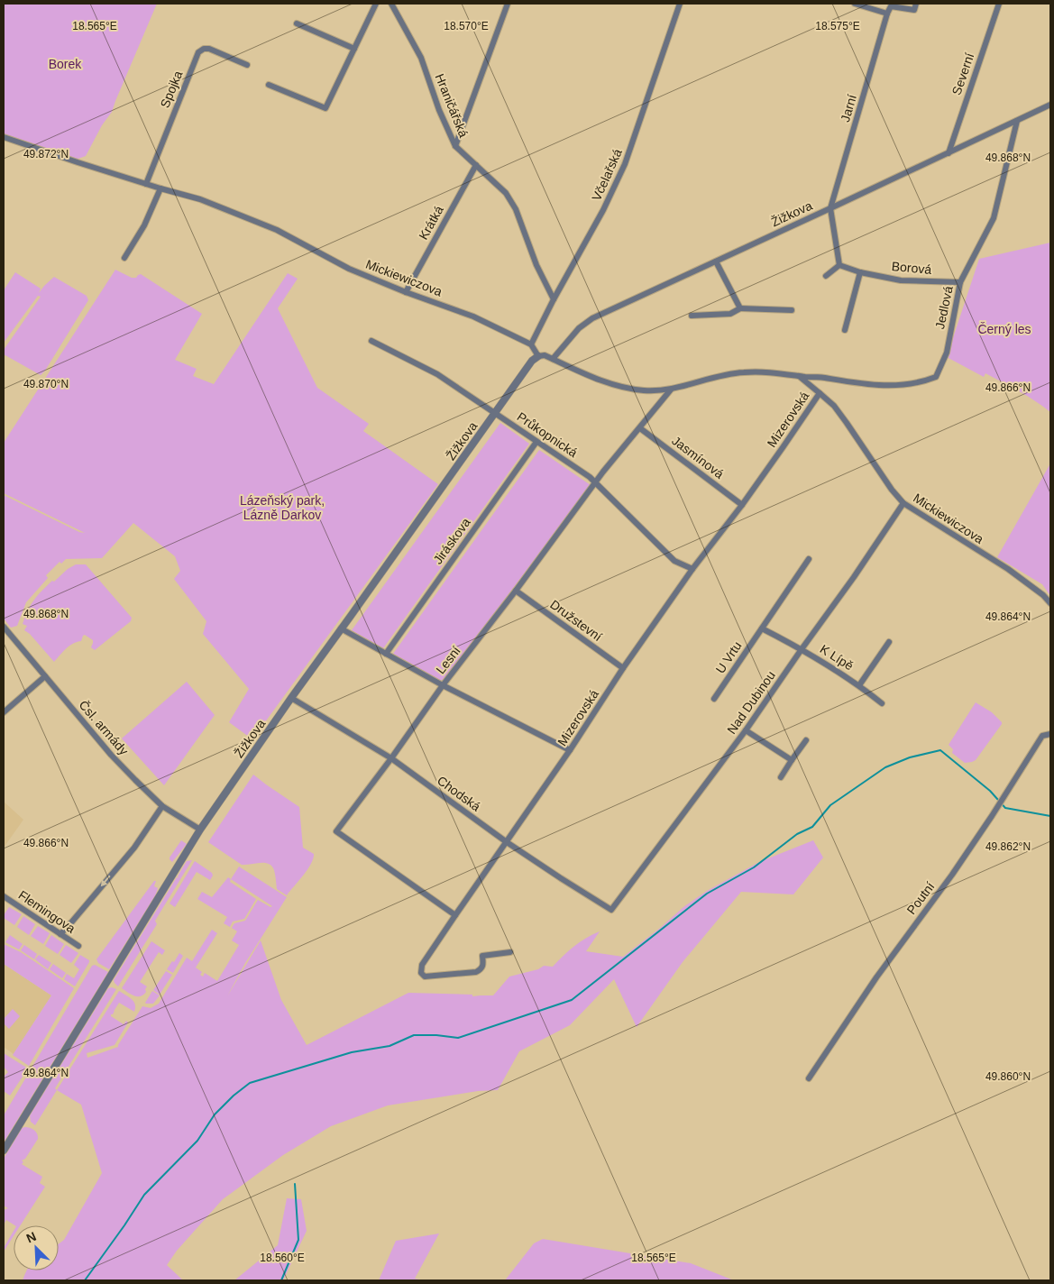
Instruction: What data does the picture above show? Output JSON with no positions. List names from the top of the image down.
{
  "streets": {
    "street": [
      "Severní",
      "Spojka",
      "Hraničářská",
      "Jarní",
      "Včelařská",
      "Žižkova",
      "Krátká",
      "Borová",
      "Mickiewiczova",
      "Jedlová",
      "Mizerovská",
      "Průkopnická",
      "Jasmínová",
      "Jiráskova",
      "Družstevní",
      "U Vrtu",
      "K Lípě",
      "Lesní",
      "Nad Dubinou",
      "Čsl. armády",
      "Chodská",
      "Poutní",
      "Flemingova"
    ]
  },
  "crossings": [
    ["Severní", "Žižkova"],
    ["Spojka", "Mickiewiczova"],
    ["Hraničářská", "Včelařská"],
    ["Hraničářská", "Krátká"],
    ["Jarní", "Žižkova"],
    ["Včelařská", "Mickiewiczova"],
    ["Žižkova", "Mickiewiczova"],
    ["Žižkova", "Jedlová"],
    ["Žižkova", "Průkopnická"],
    ["Žižkova", "Čsl. armády"],
    ["Žižkova", "Chodská"],
    ["Krátká", "Mickiewiczova"],
    ["Borová", "Jedlová"],
    ["Mickiewiczova", "Jedlová"],
    ["Mickiewiczova", "Mizerovská"],
    ["Mickiewiczova", "Lesní"],
    ["Mickiewiczova", "Nad Dubinou"],
    ["Mizerovská", "Průkopnická"],
    ["Mizerovská", "Jasmínová"],
    ["Mizerovská", "Družstevní"],
    ["Mizerovská", "Lesní"],
    ["Mizerovská", "Chodská"],
    ["Průkopnická", "Jiráskova"],
    ["Průkopnická", "Lesní"],
    ["Jasmínová", "Lesní"],
    ["Družstevní", "Lesní"],
    ["K Lípě", "Nad Dubinou"],
    ["Lesní", "Chodská"],
    ["Nad Dubinou", "Chodská"]
  ],
  "parks": ["Borek", "Černý les", "Lázeňský park, Lázně Darkov"],
  "north": "top left",
  "coordinates": [
    "18.565°E",
    "18.570°E",
    "18.575°E",
    "49.872°N",
    "49.868°N",
    "49.870°N",
    "49.866°N",
    "49.864°N",
    "49.862°N",
    "49.860°N",
    "18.560°E"
  ]
}
